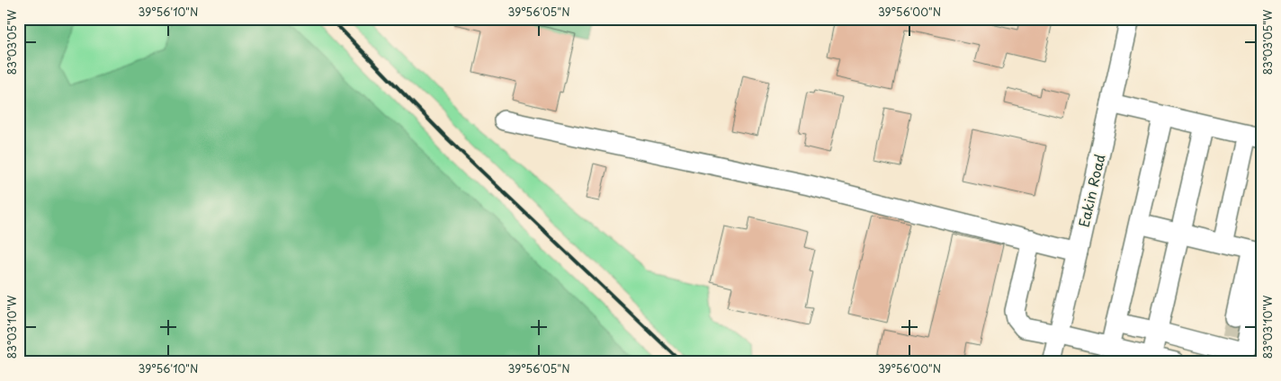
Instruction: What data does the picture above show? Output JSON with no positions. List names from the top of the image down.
{
  "streets": {
    "street": ["Eakin Road"]
  },
  "coordinates": [
    "39°56'10\"N",
    "39°56'05\"N",
    "39°56'00\"N",
    "83°03'05\"W",
    "83°03'10\"W"
  ]
}
